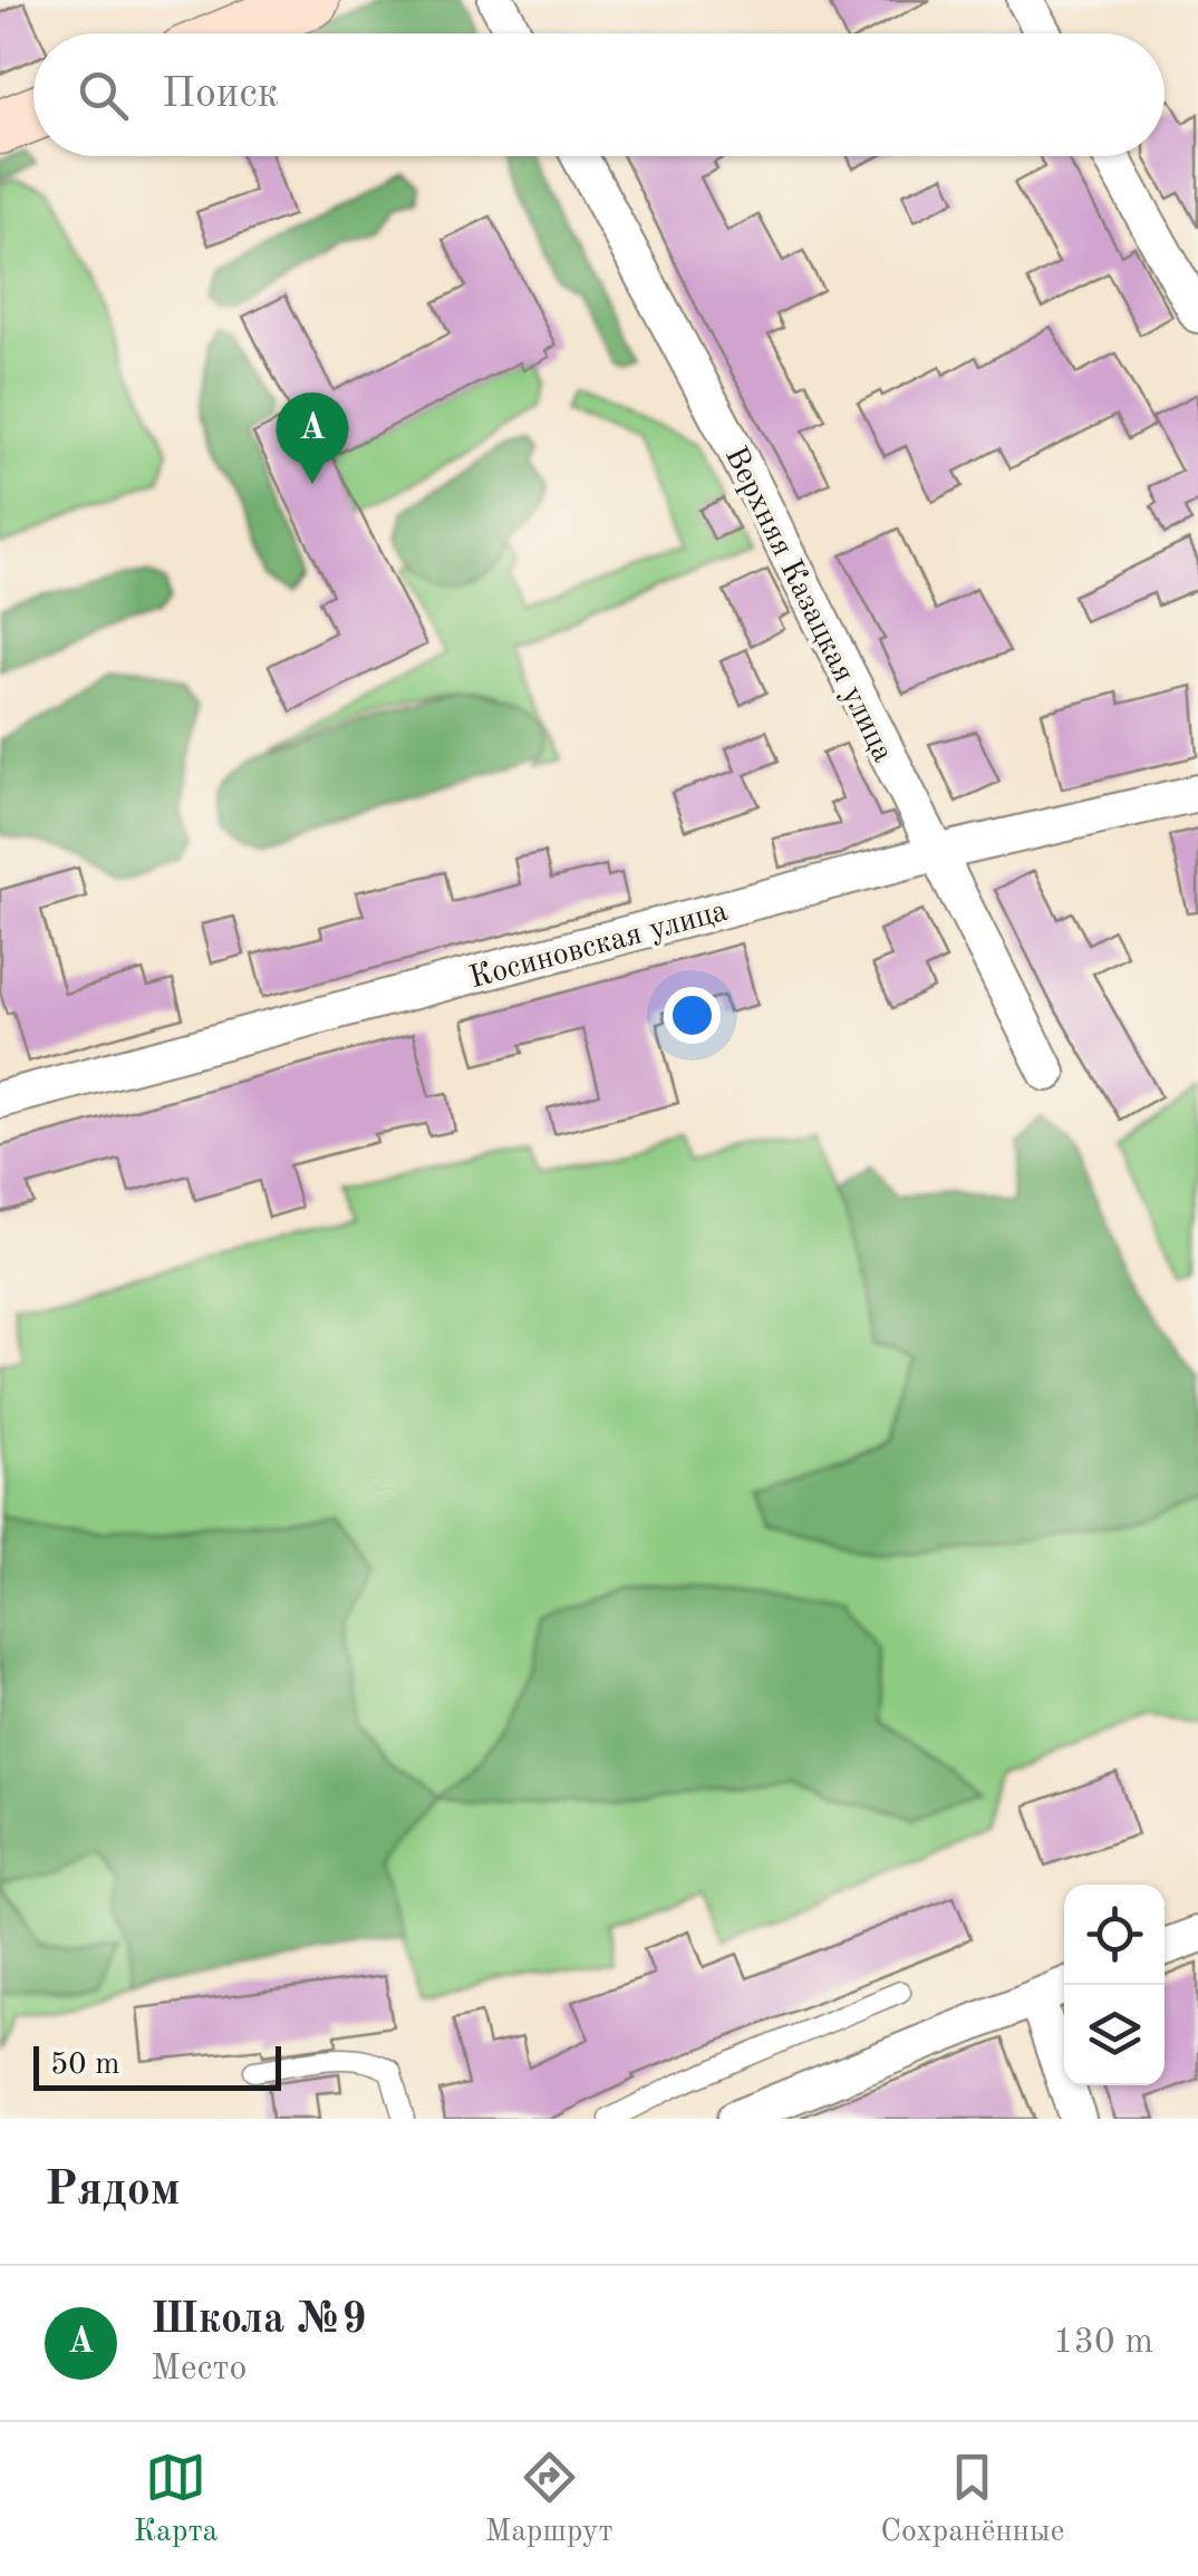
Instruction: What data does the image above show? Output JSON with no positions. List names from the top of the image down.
{
  "streets": {
    "street": ["Верхняя Казацкая улица", "Косиновская улица"]
  },
  "crossings": [
    ["Верхняя Казацкая улица", "Косиновская улица"]
  ],
  "scale_bar": "50 m",
  "page": {
    "search": "Поиск",
    "pins": "A",
    "scale": "50 m",
    "heading": "Рядом",
    "list": [
      {
        "mark": "A",
        "name": "Школа №9",
        "note": "Место",
        "value": "130 m"
      }
    ],
    "nav": ["Карта", "Маршрут", "Сохранённые"]
  }
}
